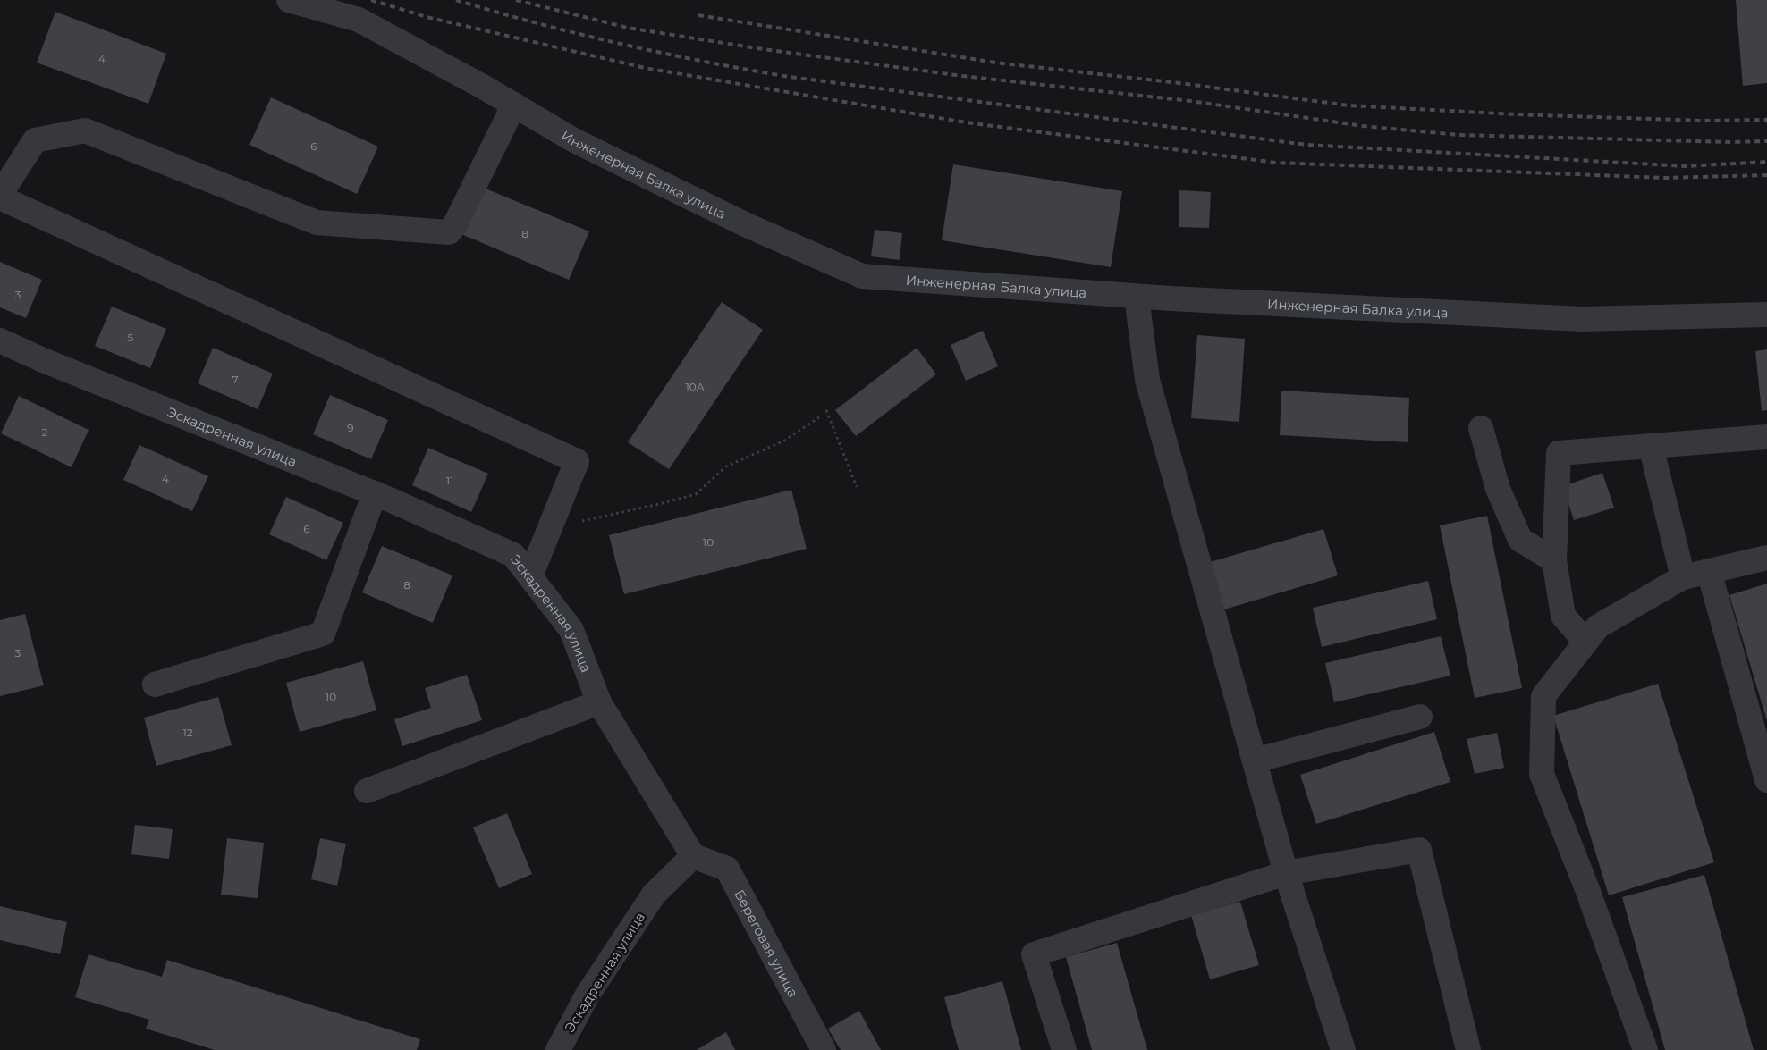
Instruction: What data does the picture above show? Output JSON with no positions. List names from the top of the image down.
{
  "streets": {
    "street": ["Инженерная Балка улица", "Эскадренная улица", "Береговая улица"]
  },
  "crossings": [
    ["Эскадренная улица", "Береговая улица"]
  ],
  "house_numbers": [
    "4",
    "6",
    "8",
    "3",
    "5",
    "7",
    "10А",
    "9",
    "2",
    "4",
    "11",
    "6",
    "10",
    "8",
    "3",
    "10",
    "12"
  ]
}
